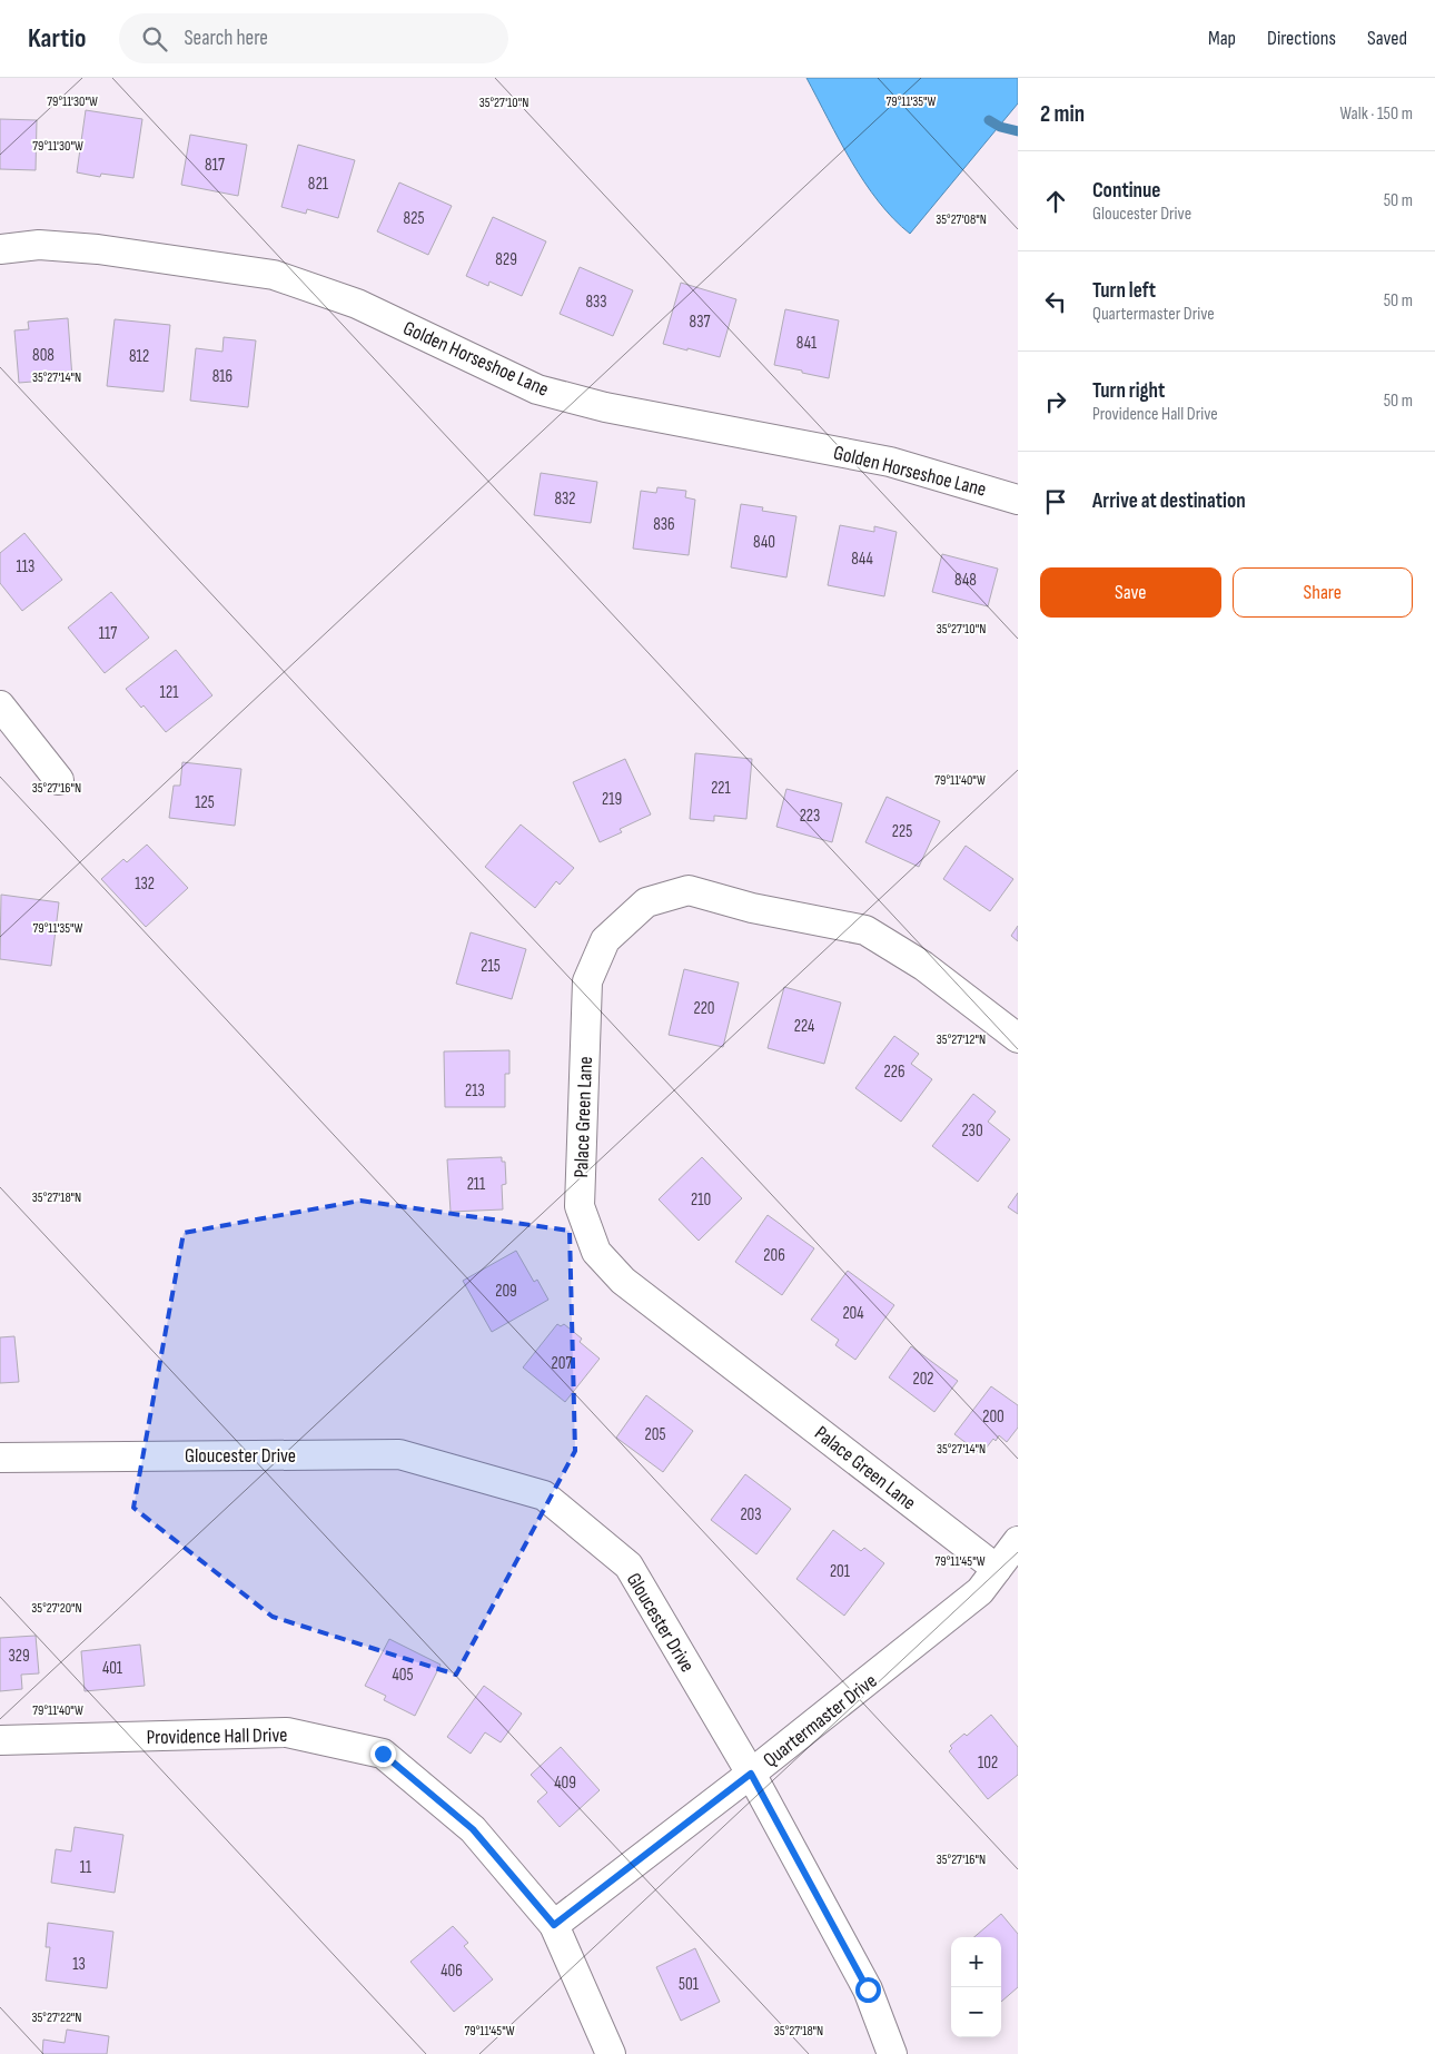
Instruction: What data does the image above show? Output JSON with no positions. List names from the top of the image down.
{
  "streets": {
    "street": [
      "Golden Horseshoe Lane",
      "Palace Green Lane",
      "Gloucester Drive",
      "Quartermaster Drive",
      "Providence Hall Drive"
    ]
  },
  "crossings": [
    ["Palace Green Lane", "Quartermaster Drive"],
    ["Gloucester Drive", "Quartermaster Drive"],
    ["Quartermaster Drive", "Providence Hall Drive"]
  ],
  "house_numbers": [
    "817",
    "821",
    "825",
    "829",
    "833",
    "837",
    "841",
    "808",
    "812",
    "816",
    "832",
    "836",
    "840",
    "844",
    "113",
    "848",
    "117",
    "121",
    "221",
    "219",
    "125",
    "223",
    "225",
    "132",
    "215",
    "220",
    "224",
    "226",
    "213",
    "230",
    "211",
    "210",
    "206",
    "209",
    "204",
    "207",
    "202",
    "200",
    "205",
    "203",
    "201",
    "329",
    "401",
    "405",
    "102",
    "409",
    "11",
    "13",
    "406",
    "501"
  ],
  "page": {
    "header": "Kartio",
    "search": "Search here",
    "nav": ["Map", "Directions", "Saved"],
    "heading": ["2 min", "Walk · 150 m"],
    "list": [
      ["Continue", "Gloucester Drive", "50 m"],
      ["Turn left", "Quartermaster Drive", "50 m"],
      ["Turn right", "Providence Hall Drive", "50 m"],
      "Arrive at destination"
    ],
    "buttons": ["Save", "Share"],
    "map_buttons": ["+", "−"]
  },
  "coordinates": [
    "79°11'30\"W",
    "79°11'35\"W",
    "35°27'10\"N",
    "35°27'08\"N",
    "35°27'14\"N",
    "79°11'40\"W",
    "35°27'16\"N",
    "35°27'12\"N",
    "35°27'18\"N",
    "79°11'45\"W",
    "35°27'20\"N",
    "35°27'22\"N"
  ]
}
